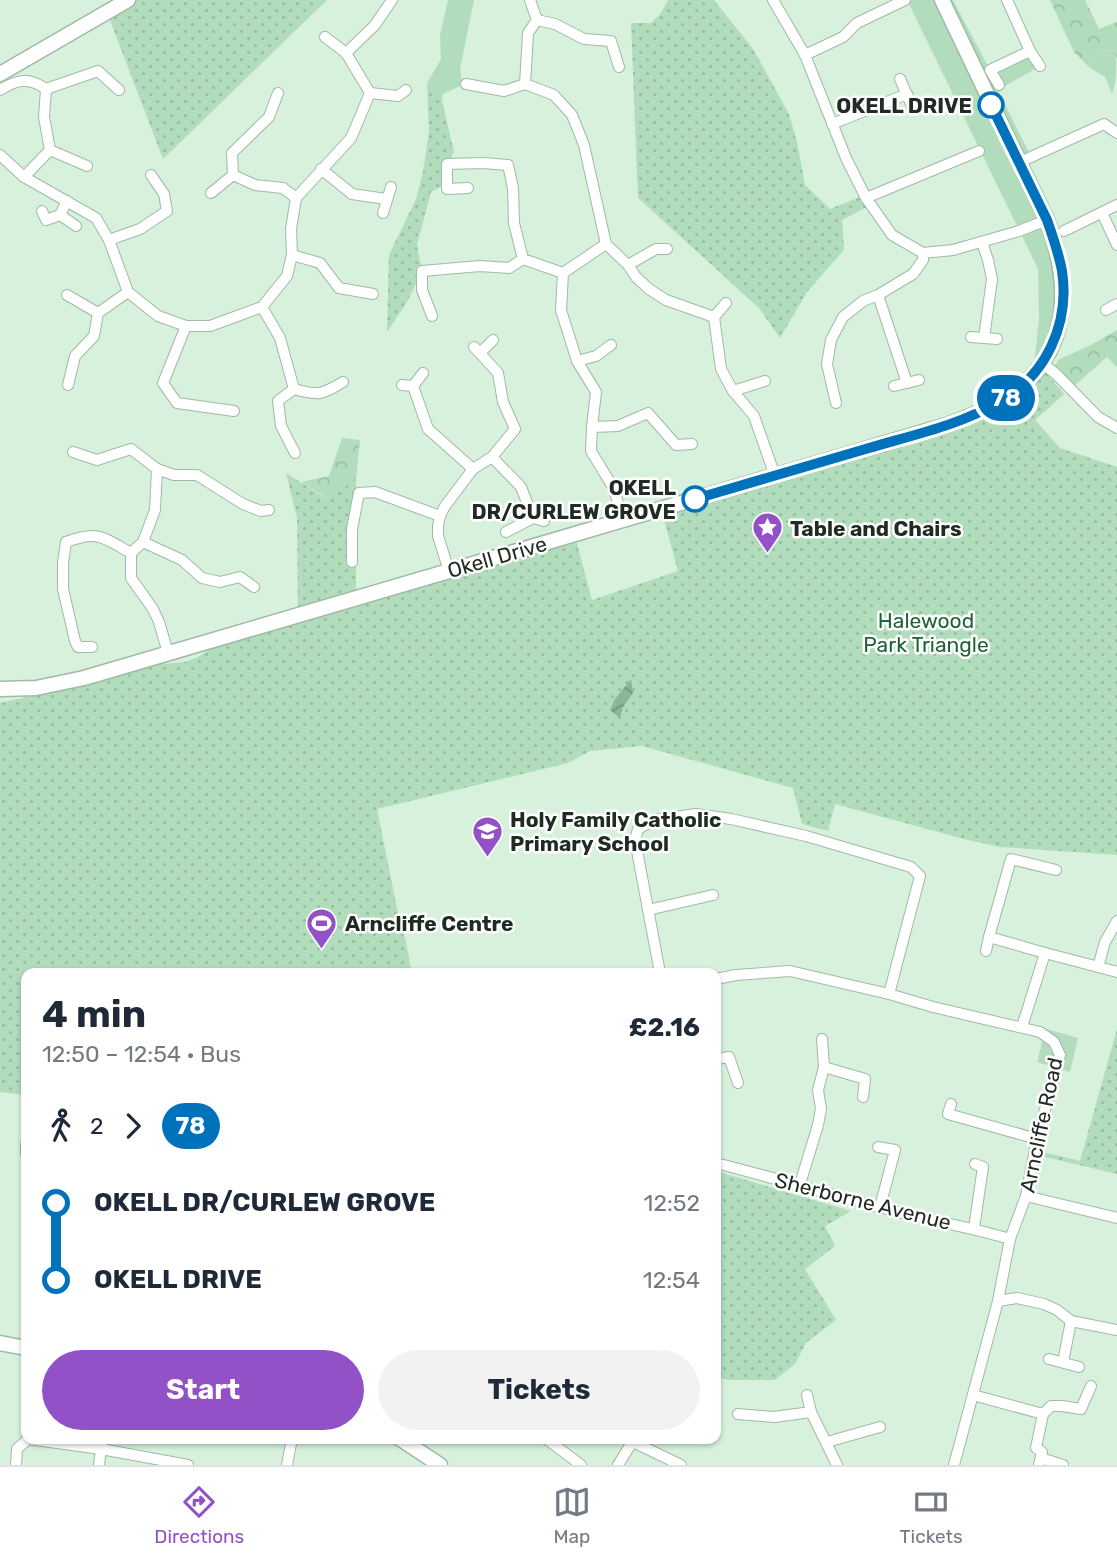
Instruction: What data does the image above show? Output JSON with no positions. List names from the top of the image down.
{
  "streets": {
    "street": ["Okell Drive", "Arncliffe Road", "Sherborne Avenue"]
  },
  "crossings": [
    ["Arncliffe Road", "Sherborne Avenue"]
  ],
  "parks": ["Halewood Park Triangle"],
  "places": {
    "other": ["OKELL DRIVE", "OKELL DR/CURLEW GROVE"],
    "place": ["Table and Chairs"],
    "school or university": ["Holy Family Catholic Primary School"],
    "sports": ["Arncliffe Centre"]
  },
  "lines": ["bus line 78"],
  "page": {
    "on_map": "78",
    "heading": ["4 min", "12:50 – 12:54 · Bus", "£2.16"],
    "legs": ["2", "78"],
    "list": [
      {
        "name": "OKELL DR/CURLEW GROVE",
        "value": "12:52"
      },
      {
        "name": "OKELL DRIVE",
        "value": "12:54"
      }
    ],
    "buttons": ["Start", "Tickets"],
    "tabs": ["Directions", "Map", "Tickets"]
  }
}
